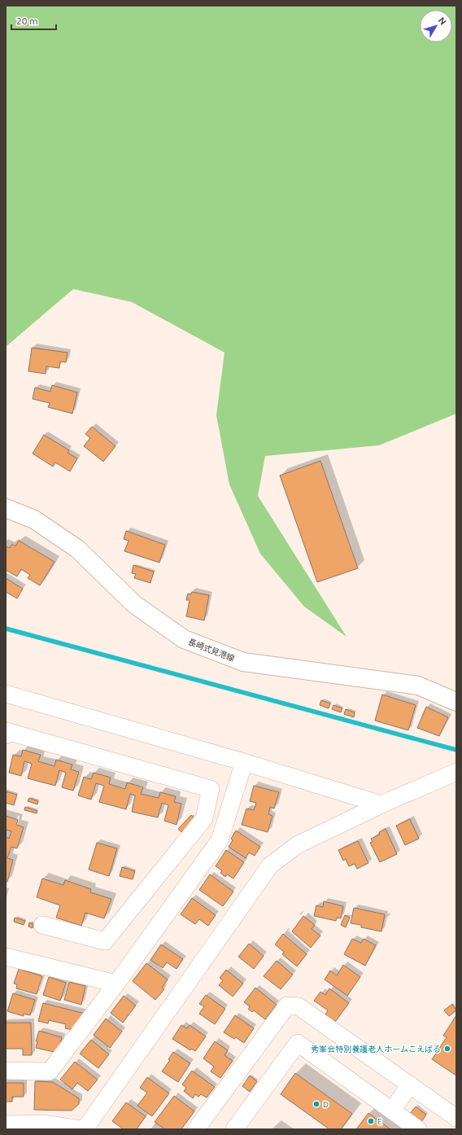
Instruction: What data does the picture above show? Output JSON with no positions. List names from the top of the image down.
{
  "streets": {
    "main road": ["長崎式見港線"]
  },
  "places": ["秀峯会特別養護老人ホームこえばる", "D", "E"],
  "scale_bar": "20 m",
  "north": "top right"
}
